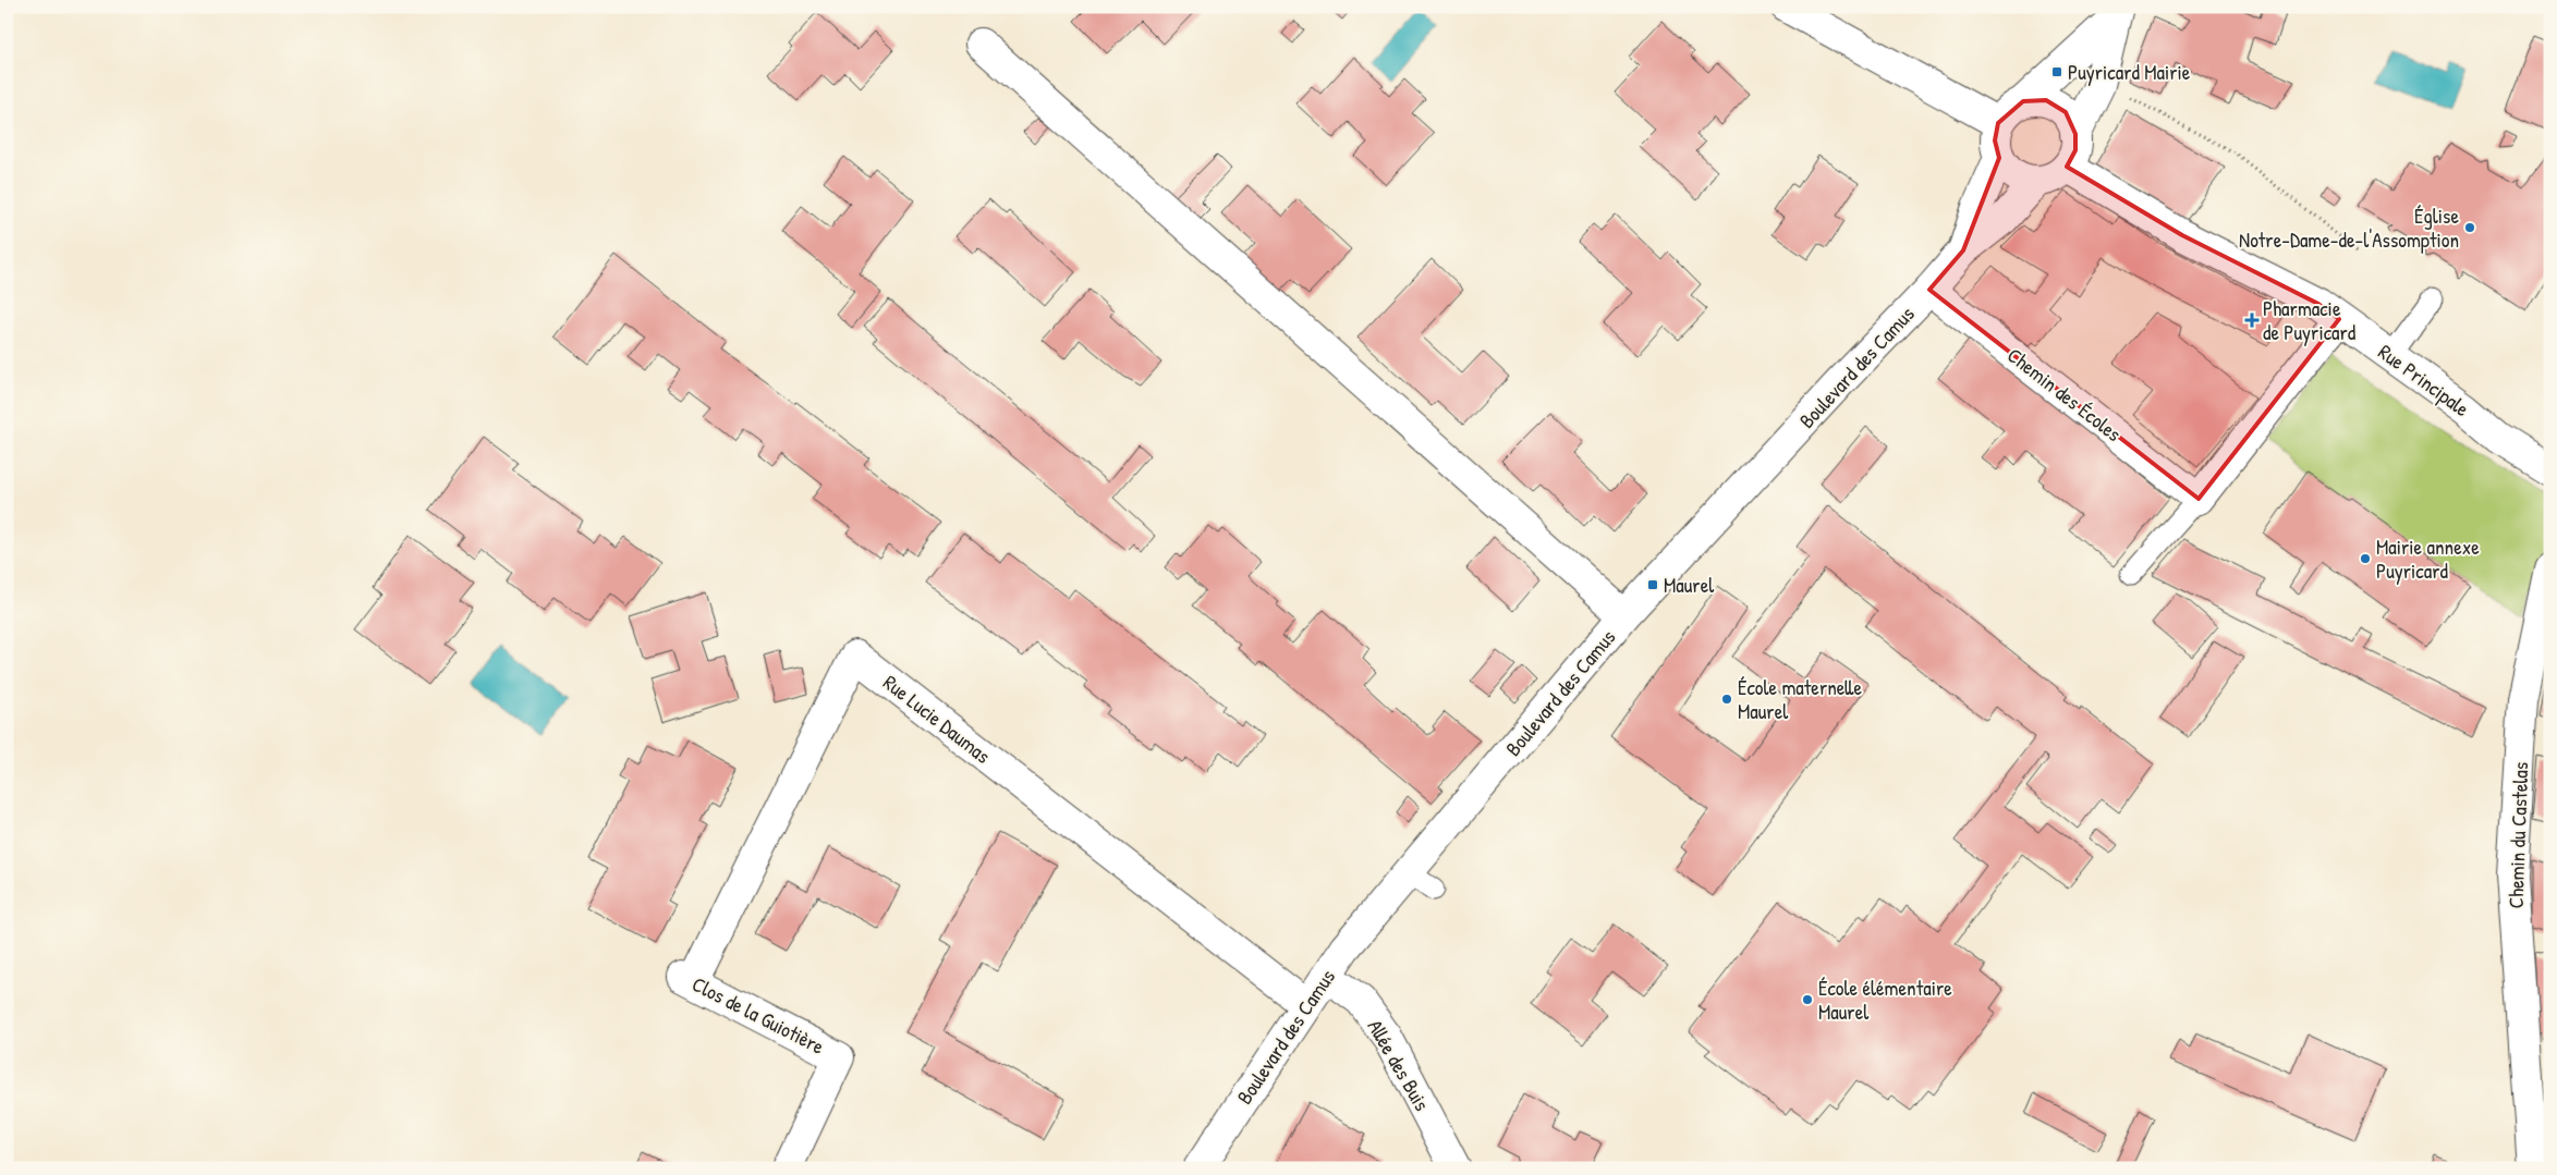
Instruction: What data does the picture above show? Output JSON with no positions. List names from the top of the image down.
{
  "streets": {
    "street": [
      "Boulevard des Camus",
      "Rue Principale",
      "Chemin des Écoles",
      "Rue Lucie Daumas",
      "Chemin du Castelas",
      "Clos de la Guiotière",
      "Allée des Buis"
    ]
  },
  "crossings": [
    ["Boulevard des Camus", "Rue Principale"],
    ["Boulevard des Camus", "Chemin des Écoles"],
    ["Boulevard des Camus", "Rue Lucie Daumas"],
    ["Boulevard des Camus", "Allée des Buis"],
    ["Rue Lucie Daumas", "Clos de la Guiotière"]
  ],
  "places": {
    "transit": ["Puyricard Mairie", "Maurel"],
    "other": [
      "Église Notre-Dame-de-l'Assomption",
      "Mairie annexe Puyricard",
      "École maternelle Maurel",
      "École élémentaire Maurel"
    ],
    "health": ["Pharmacie de Puyricard"]
  }
}
